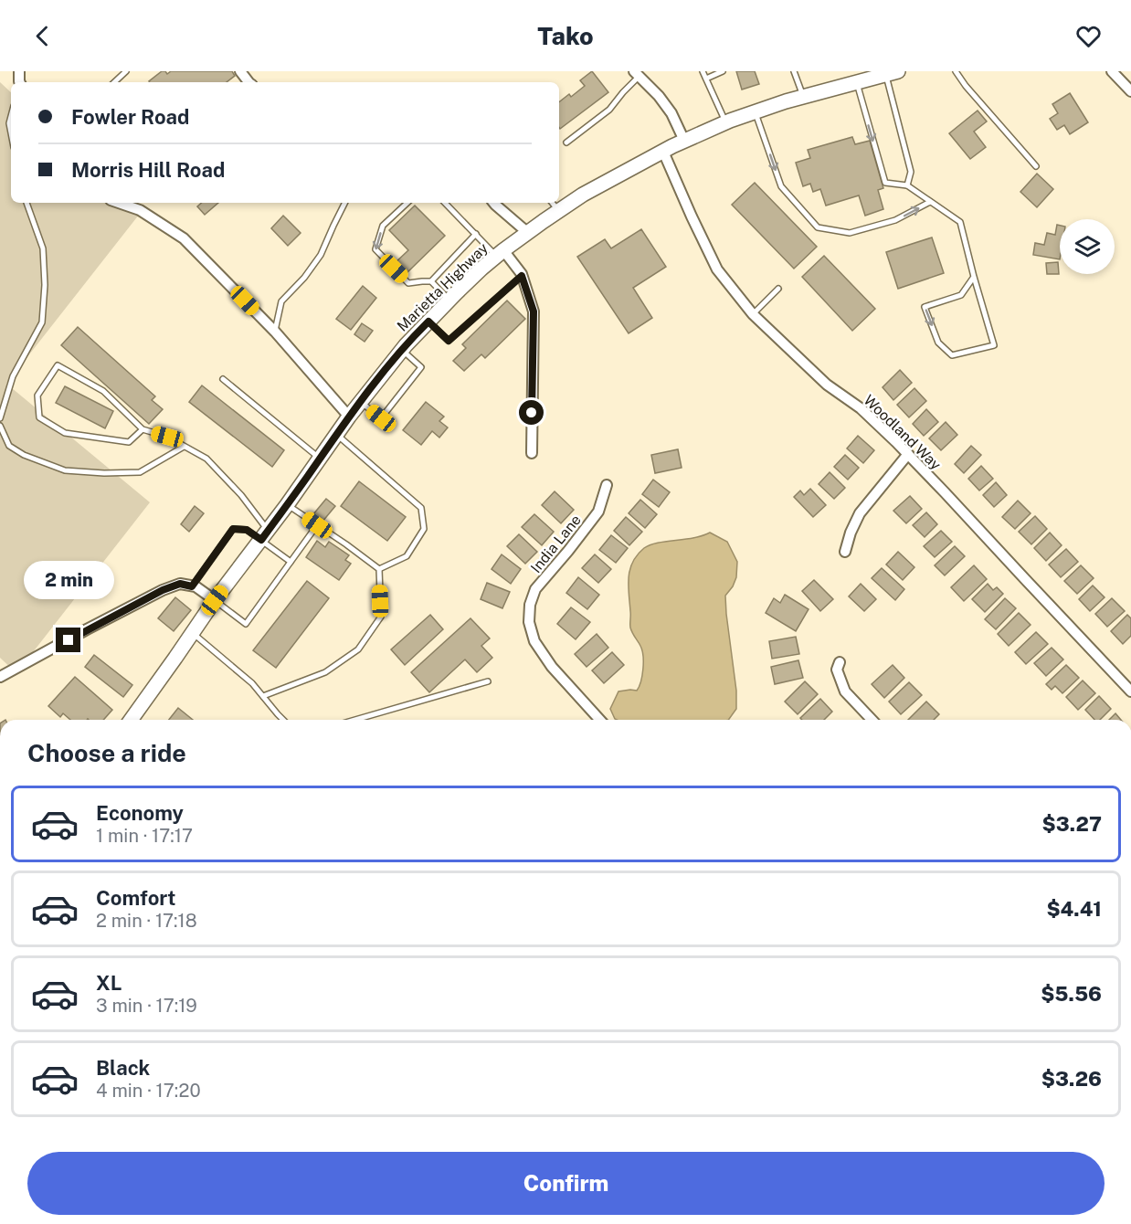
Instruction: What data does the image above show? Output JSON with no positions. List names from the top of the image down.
{
  "streets": {
    "main road": ["Marietta Highway"],
    "street": ["Woodland Way", "India Lane"]
  },
  "crossings": [
    ["Marietta Highway", "Woodland Way"]
  ],
  "page": {
    "header": "Tako",
    "banner": ["Fowler Road", "Morris Hill Road"],
    "bubble": "2 min",
    "heading": "Choose a ride",
    "list": [
      {
        "name": "Economy",
        "note": "1 min · 17:17",
        "value": "$3.27"
      },
      {
        "name": "Comfort",
        "note": "2 min · 17:18",
        "value": "$4.41"
      },
      {
        "name": "XL",
        "note": "3 min · 17:19",
        "value": "$5.56"
      },
      {
        "name": "Black",
        "note": "4 min · 17:20",
        "value": "$3.26"
      }
    ],
    "buttons": "Confirm"
  }
}
